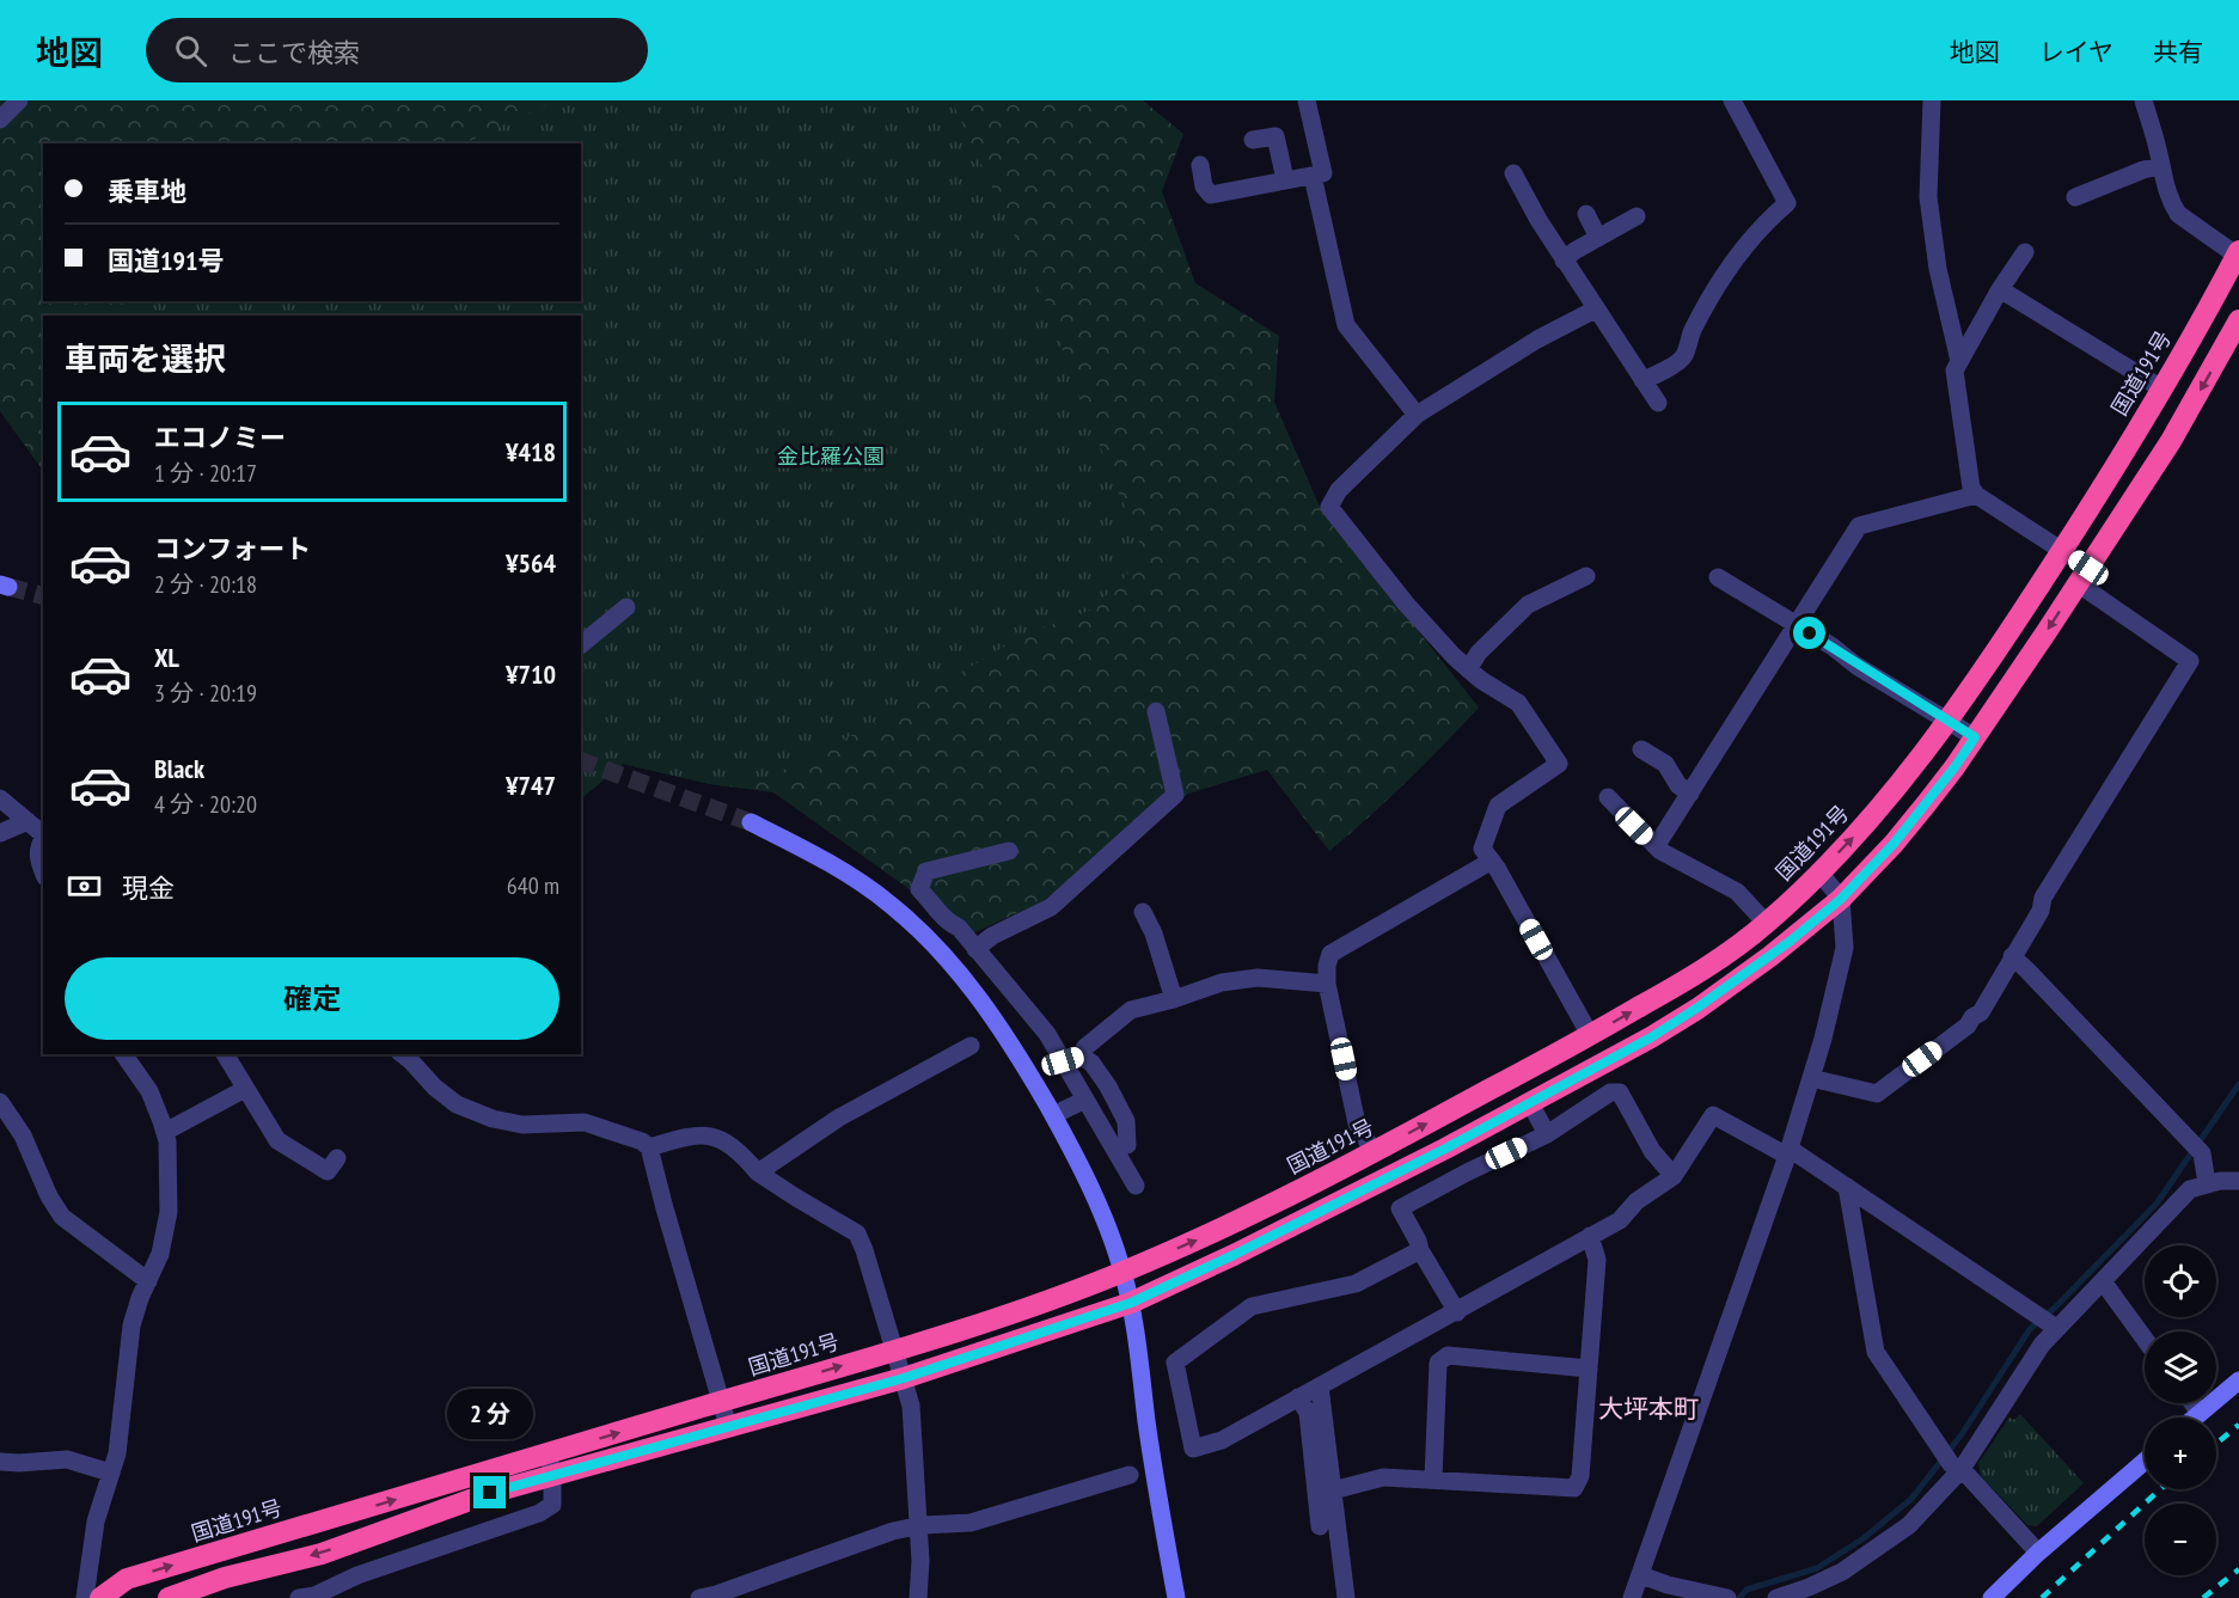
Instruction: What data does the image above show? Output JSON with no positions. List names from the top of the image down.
{
  "streets": {
    "highway": ["国道191号"]
  },
  "districts": ["大坪本町"],
  "parks": ["金比羅公園"],
  "page": {
    "header": "地図",
    "search": "ここで検索",
    "nav": ["地図", "レイヤ", "共有"],
    "banner": ["乗車地", "国道191号"],
    "heading": "車両を選択",
    "list": [
      {
        "name": "エコノミー",
        "note": "1 分 · 20:17",
        "value": "¥418"
      },
      {
        "name": "コンフォート",
        "note": "2 分 · 20:18",
        "value": "¥564"
      },
      {
        "name": "XL",
        "note": "3 分 · 20:19",
        "value": "¥710"
      },
      {
        "name": "Black",
        "note": "4 分 · 20:20",
        "value": "¥747"
      }
    ],
    "pay": ["現金", "640 m"],
    "buttons": "確定",
    "map_buttons": ["+", "−"],
    "bubble": "2 分"
  }
}
